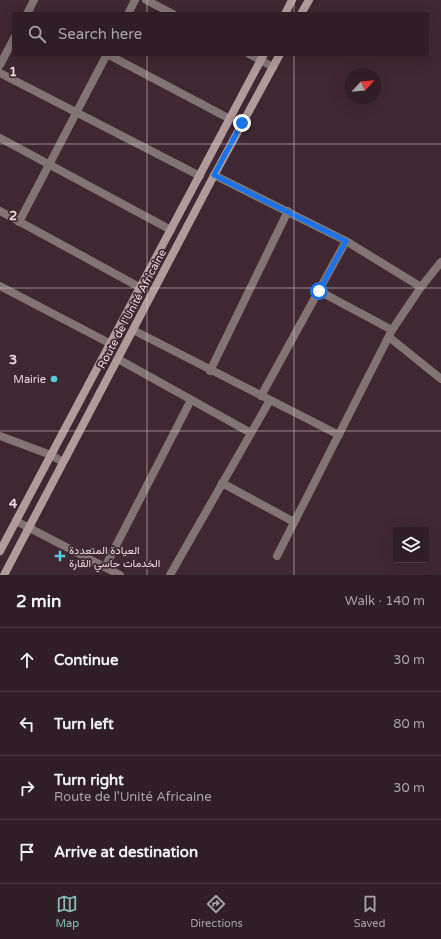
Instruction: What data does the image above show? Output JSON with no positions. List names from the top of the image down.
{
  "streets": {
    "main road": ["Route de l'Unité Africaine"]
  },
  "places": {
    "other": ["Mairie"],
    "health": ["العيادة المتعددة الخدمات حاسي القارة"]
  },
  "north": "top right",
  "page": {
    "search": "Search here",
    "heading": ["2 min", "Walk · 140 m"],
    "list": [
      ["Continue", "30 m"],
      ["Turn left", "80 m"],
      ["Turn right", "Route de l'Unité Africaine", "30 m"],
      "Arrive at destination"
    ],
    "nav": ["Map", "Directions", "Saved"]
  },
  "grid": {
    "rows": [
      "1",
      "2",
      "3",
      "4"
    ]
  }
}
